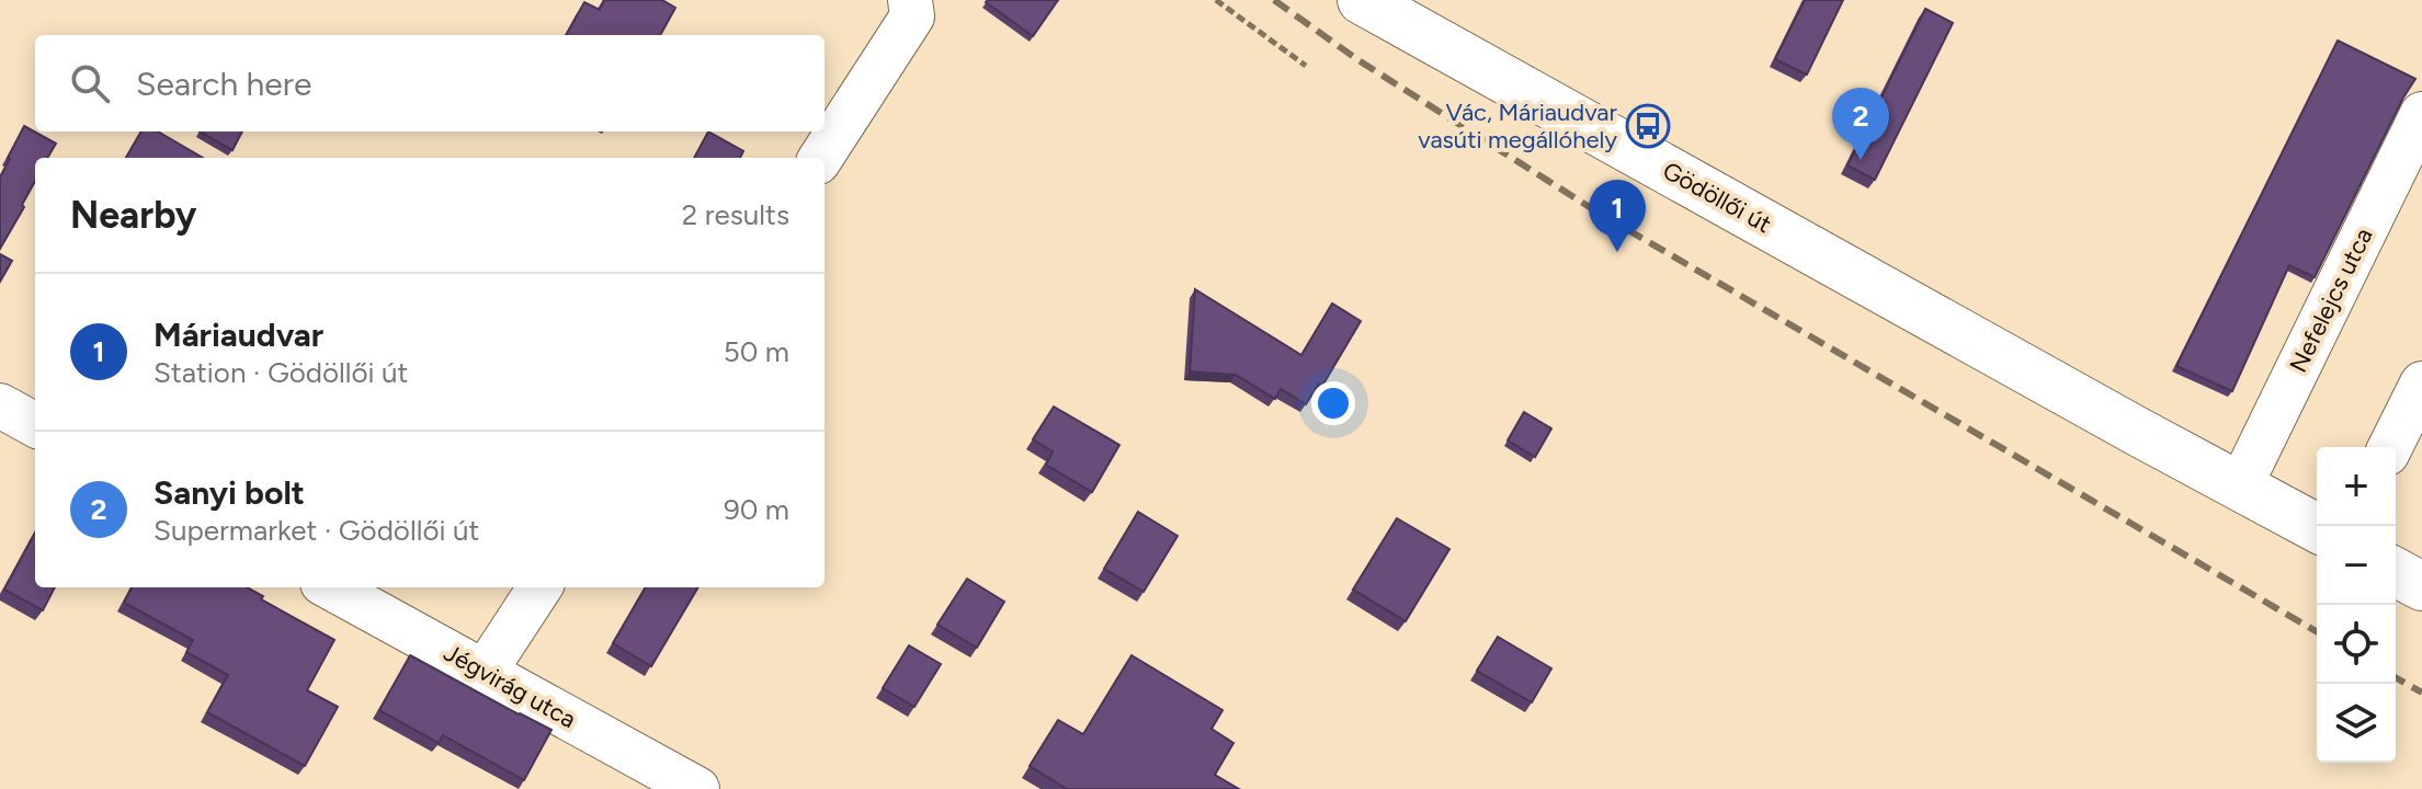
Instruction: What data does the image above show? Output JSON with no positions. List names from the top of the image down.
{
  "streets": {
    "main road": ["Gödöllői út"],
    "street": ["Nefelejcs utca", "Jégvirág utca"]
  },
  "crossings": [
    ["Gödöllői út", "Nefelejcs utca"]
  ],
  "places": {
    "bus stop": ["Vác, Máriaudvar vasúti megállóhely"]
  },
  "page": {
    "search": "Search here",
    "pins": ["2", "1"],
    "heading": ["Nearby", "2 results"],
    "list": [
      {
        "mark": "1",
        "name": "Máriaudvar",
        "note": "Station · Gödöllői út",
        "value": "50 m"
      },
      {
        "mark": "2",
        "name": "Sanyi bolt",
        "note": "Supermarket · Gödöllői út",
        "value": "90 m"
      }
    ],
    "map_buttons": ["+", "−"]
  }
}
